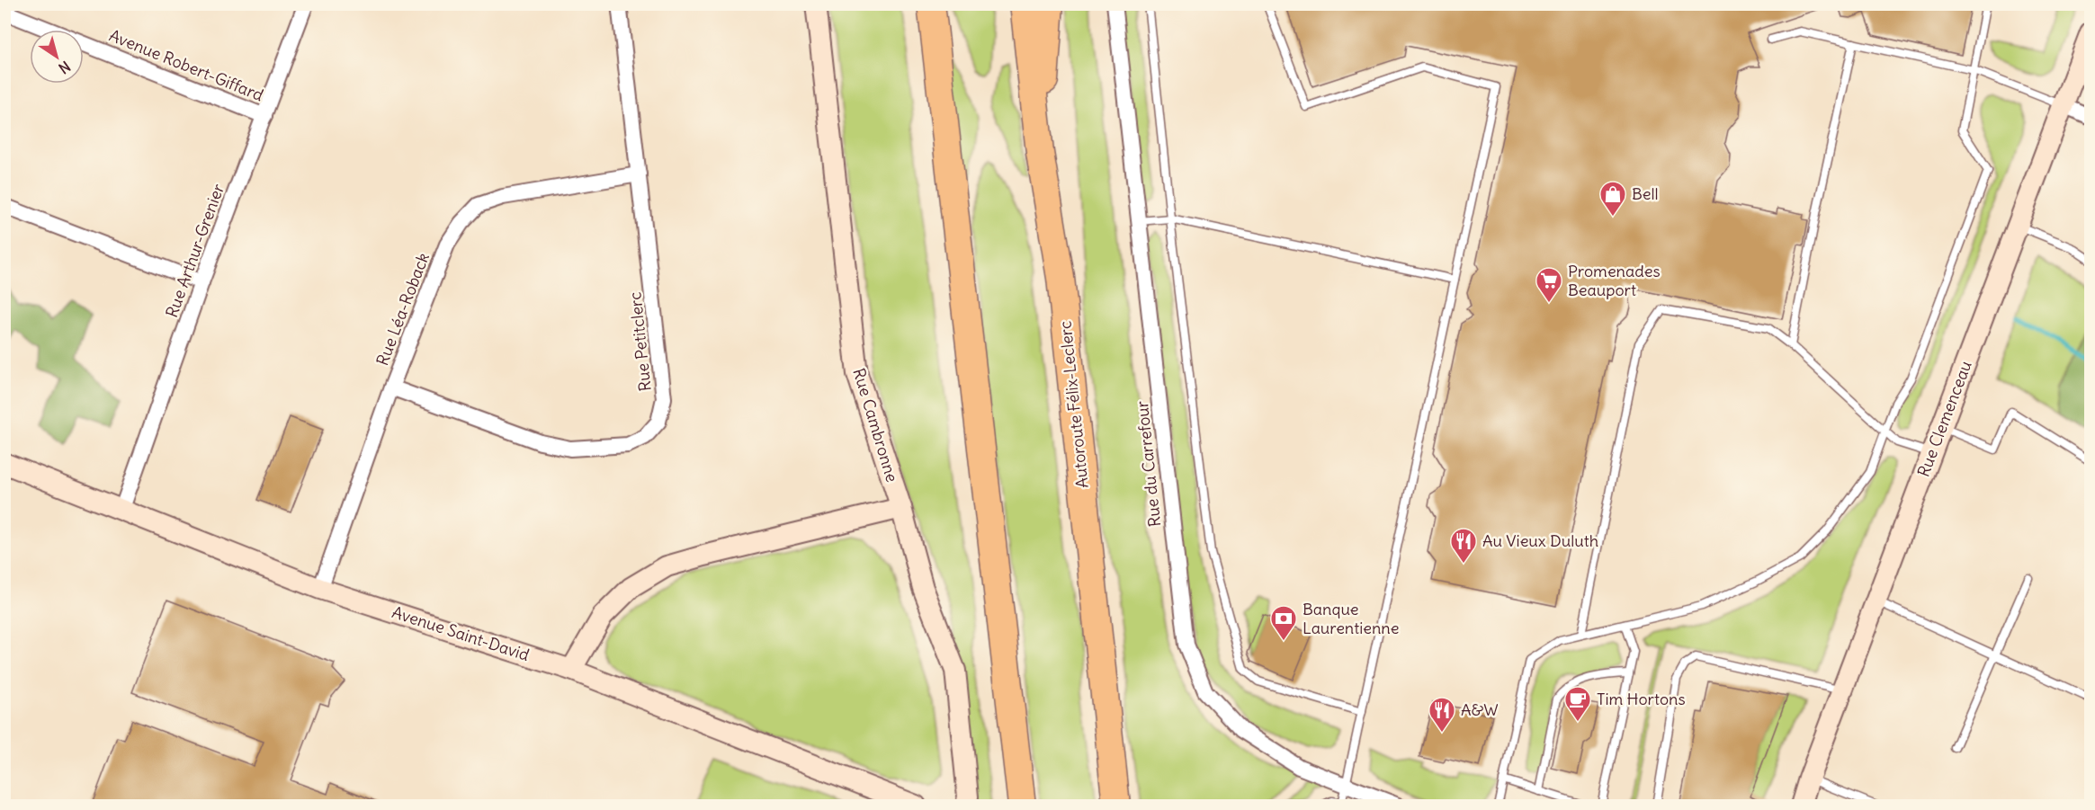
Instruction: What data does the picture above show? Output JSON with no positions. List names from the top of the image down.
{
  "streets": {
    "highway": ["Autoroute Félix-Leclerc"],
    "street": [
      "Avenue Robert-Giffard",
      "Rue Arthur-Grenier",
      "Rue Léa-Roback",
      "Rue Petitclerc",
      "Rue Clemenceau",
      "Rue Cambronne",
      "Rue du Carrefour",
      "Avenue Saint-David"
    ]
  },
  "crossings": [
    ["Avenue Robert-Giffard", "Rue Arthur-Grenier"],
    ["Rue Arthur-Grenier", "Avenue Saint-David"],
    ["Rue Léa-Roback", "Rue Petitclerc"],
    ["Rue Léa-Roback", "Avenue Saint-David"]
  ],
  "places": {
    "shop": ["Bell"],
    "supermarket": ["Promenades Beauport"],
    "restaurant": ["Au Vieux Duluth", "A&W"],
    "bank": ["Banque Laurentienne"],
    "cafe": ["Tim Hortons"]
  },
  "north": "bottom right"
}
